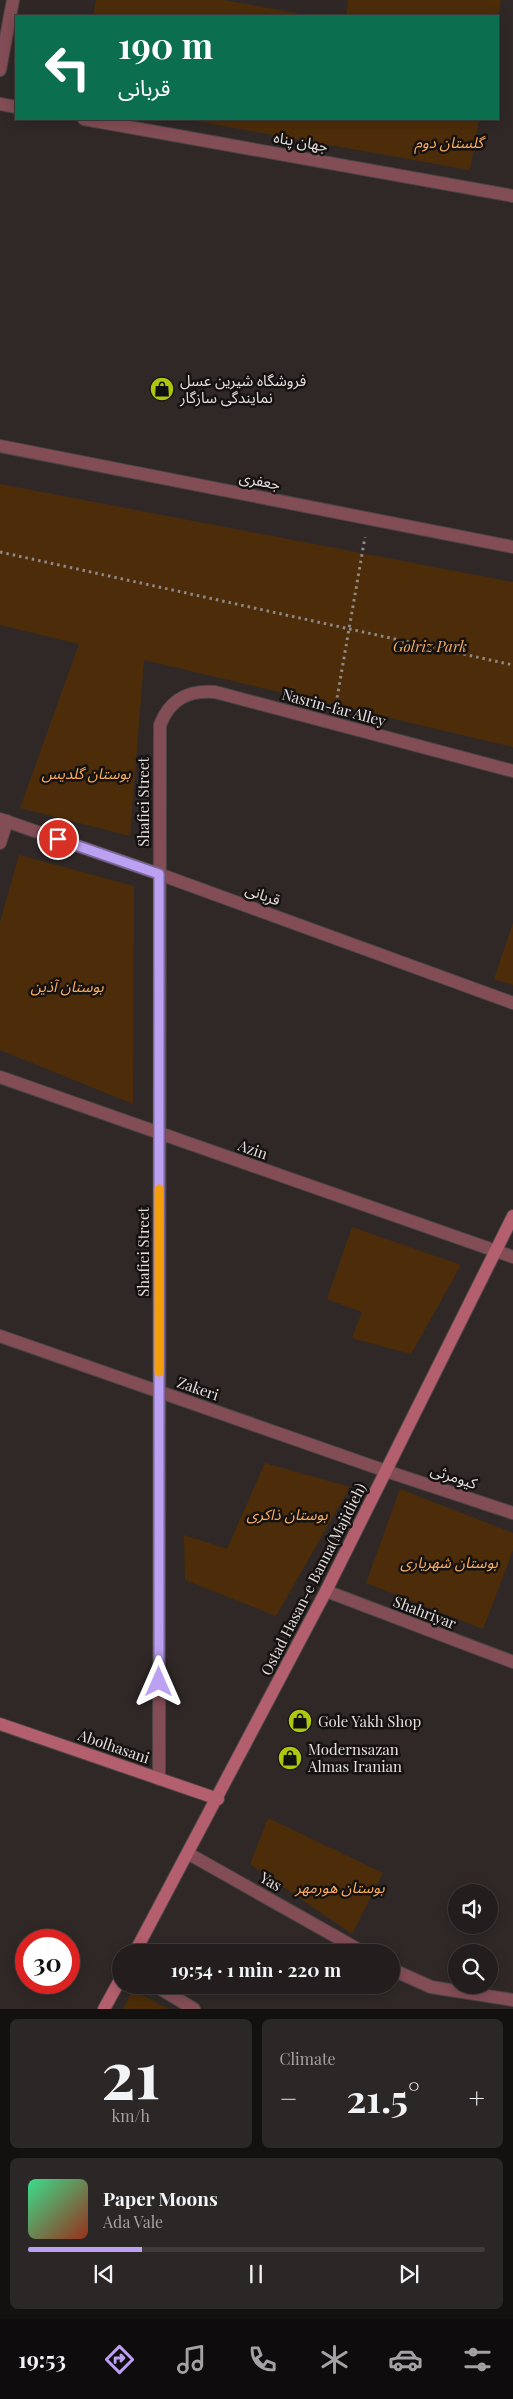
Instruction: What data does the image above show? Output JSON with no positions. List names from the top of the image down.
{
  "streets": {
    "main road": ["Ostad Hasan-e Banna(Majidieh)", "Abolhasani"],
    "street": [
      "جهان پناه",
      "جعفری",
      "Nasrin-far Alley",
      "Shafiei Street",
      "قربانی",
      "Azin",
      "Zakeri",
      "کیومرثی",
      "Shahriyar",
      "Yas"
    ]
  },
  "crossings": [
    ["Nasrin-far Alley", "Shafiei Street"],
    ["Shafiei Street", "قربانی"],
    ["Shafiei Street", "Azin"],
    ["Shafiei Street", "Zakeri"],
    ["Shafiei Street", "Abolhasani"],
    ["Azin", "Ostad Hasan-e Banna(Majidieh)"],
    ["Zakeri", "کیومرثی"],
    ["Zakeri", "Ostad Hasan-e Banna(Majidieh)"],
    ["کیومرثی", "Ostad Hasan-e Banna(Majidieh)"],
    ["Ostad Hasan-e Banna(Majidieh)", "Shahriyar"],
    ["Ostad Hasan-e Banna(Majidieh)", "Abolhasani"],
    ["Ostad Hasan-e Banna(Majidieh)", "Yas"]
  ],
  "parks": [
    "گلستان دوم",
    "Golriz Park",
    "بوستان گلدیس",
    "بوستان آذین",
    "بوستان ذاکری",
    "بوستان شهریاری",
    "بوستان هورمهر"
  ],
  "places": {
    "shop": ["فروشگاه شیرین عسل نمایندگی سازگار", "Gole Yakh Shop", "Modernsazan Almas Iranian"]
  },
  "page": {
    "turn": ["190 m", "قربانی"],
    "limit": "30",
    "trip": "19:54 · 1 min · 220 m",
    "tile": [
      ["21", "km/h"],
      "Climate"
    ],
    "heat": ["−", "21.5°", "+"],
    "song": ["Paper Moons", "Ada Vale"],
    "tabs": "19:53"
  }
}
